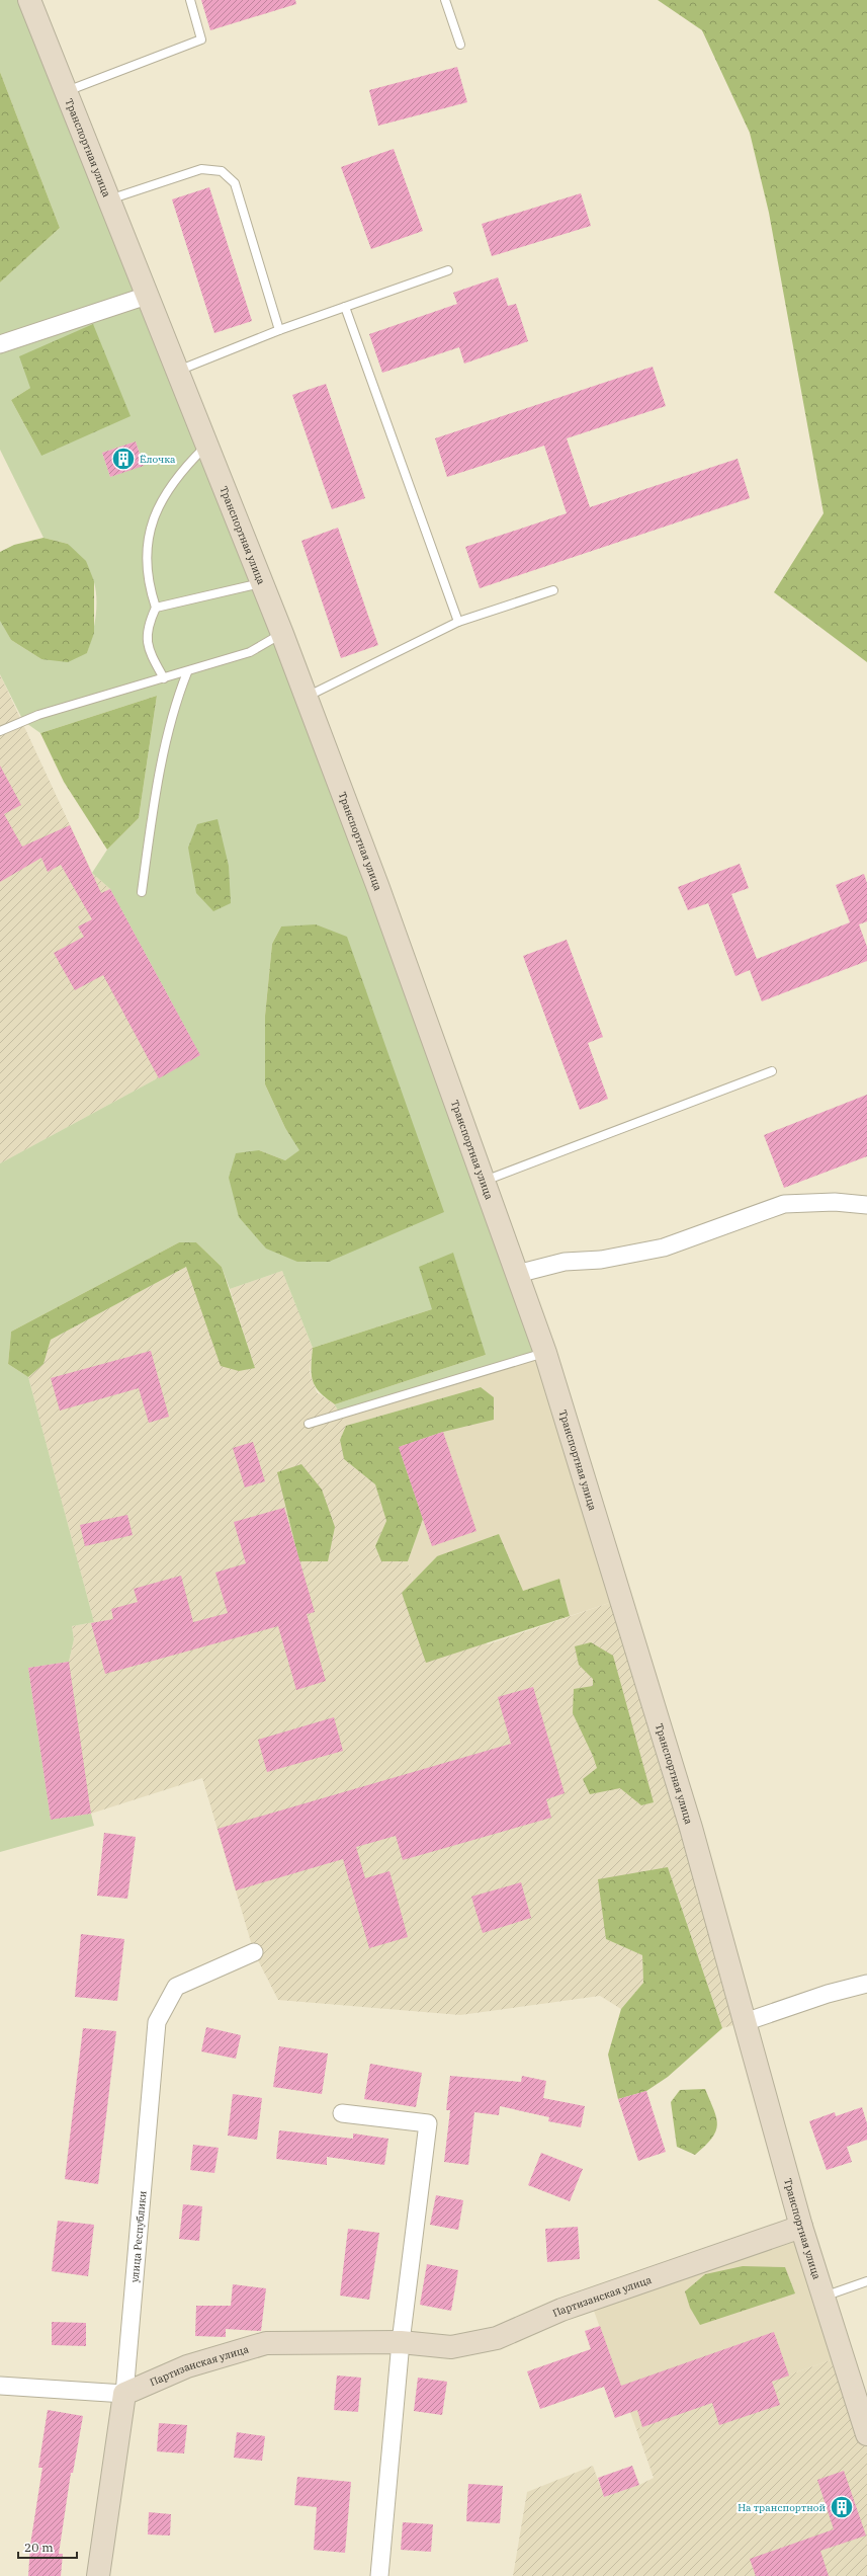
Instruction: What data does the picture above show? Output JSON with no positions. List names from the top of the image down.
{
  "streets": {
    "main road": ["Транспортная улица", "улица Республики", "Партизанская улица"]
  },
  "crossings": [
    ["Транспортная улица", "Партизанская улица"],
    ["улица Республики", "Партизанская улица"]
  ],
  "places": {
    "building": ["Ёлочка", "На транспортной"]
  },
  "scale_bar": "20 m"
}
